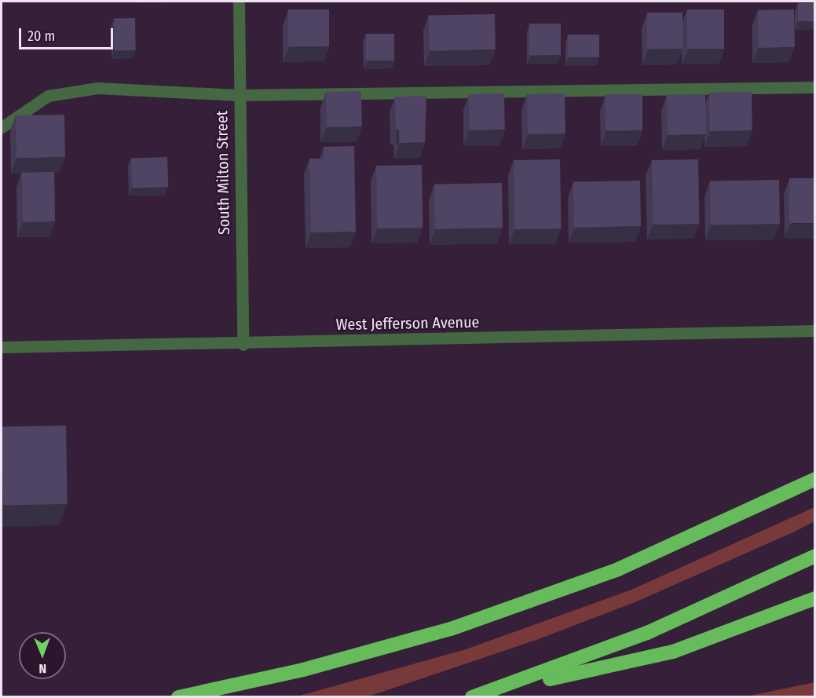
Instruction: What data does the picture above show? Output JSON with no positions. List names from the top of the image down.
{
  "streets": {
    "street": ["South Milton Street", "West Jefferson Avenue"]
  },
  "crossings": [
    ["South Milton Street", "West Jefferson Avenue"]
  ],
  "scale_bar": "20 m",
  "north": "bottom"
}
